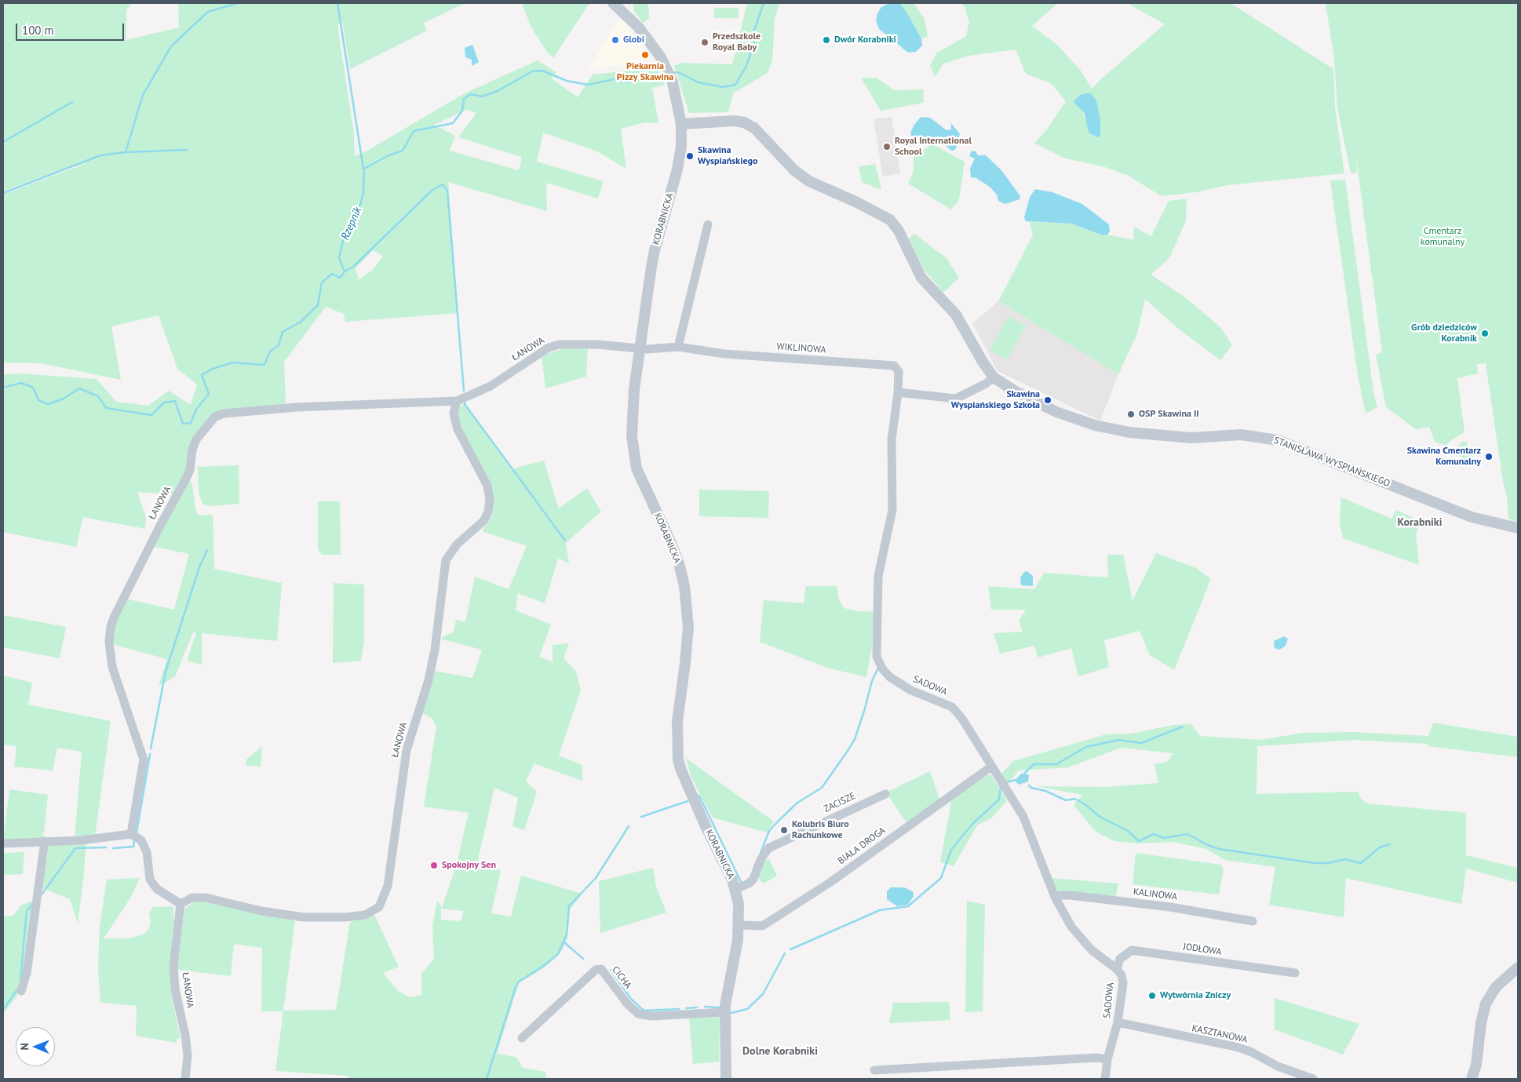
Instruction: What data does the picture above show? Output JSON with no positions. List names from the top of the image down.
{
  "streets": {
    "street": [
      "KORABNICKA",
      "WIKLINOWA",
      "ŁANOWA",
      "STANISŁAWA WYSPIAŃSKIEGO",
      "SADOWA",
      "ZACISZE",
      "BIAŁA DROGA",
      "KALINOWA",
      "JODŁOWA",
      "CICHA",
      "KASZTANOWA"
    ]
  },
  "crossings": [
    ["KORABNICKA", "WIKLINOWA"],
    ["KORABNICKA", "ŁANOWA"],
    ["KORABNICKA", "STANISŁAWA WYSPIAŃSKIEGO"],
    ["KORABNICKA", "ZACISZE"],
    ["KORABNICKA", "BIAŁA DROGA"],
    ["KORABNICKA", "CICHA"],
    ["WIKLINOWA", "ŁANOWA"],
    ["WIKLINOWA", "SADOWA"],
    ["SADOWA", "BIAŁA DROGA"],
    ["SADOWA", "KALINOWA"],
    ["SADOWA", "JODŁOWA"],
    ["SADOWA", "KASZTANOWA"]
  ],
  "districts": ["Korabniki", "Dolne Korabniki"],
  "water": ["Rzepnik"],
  "parks": ["Cmentarz komunalny"],
  "places": [
    "Globi",
    "Dwór Korabniki",
    "Przedszkole Royal Baby",
    "Piekarnia Pizzy Skawina",
    "Royal International School",
    "Skawina Wyspiańskiego",
    "Grób dziedziców Korabnik",
    "Skawina Wyspiańskiego Szkoła",
    "OSP Skawina II",
    "Skawina Cmentarz Komunalny",
    "Kolubris Biuro Rachunkowe",
    "Spokojny Sen",
    "Wytwórnia Zniczy"
  ],
  "scale_bar": "100 m",
  "north": "left"
}
